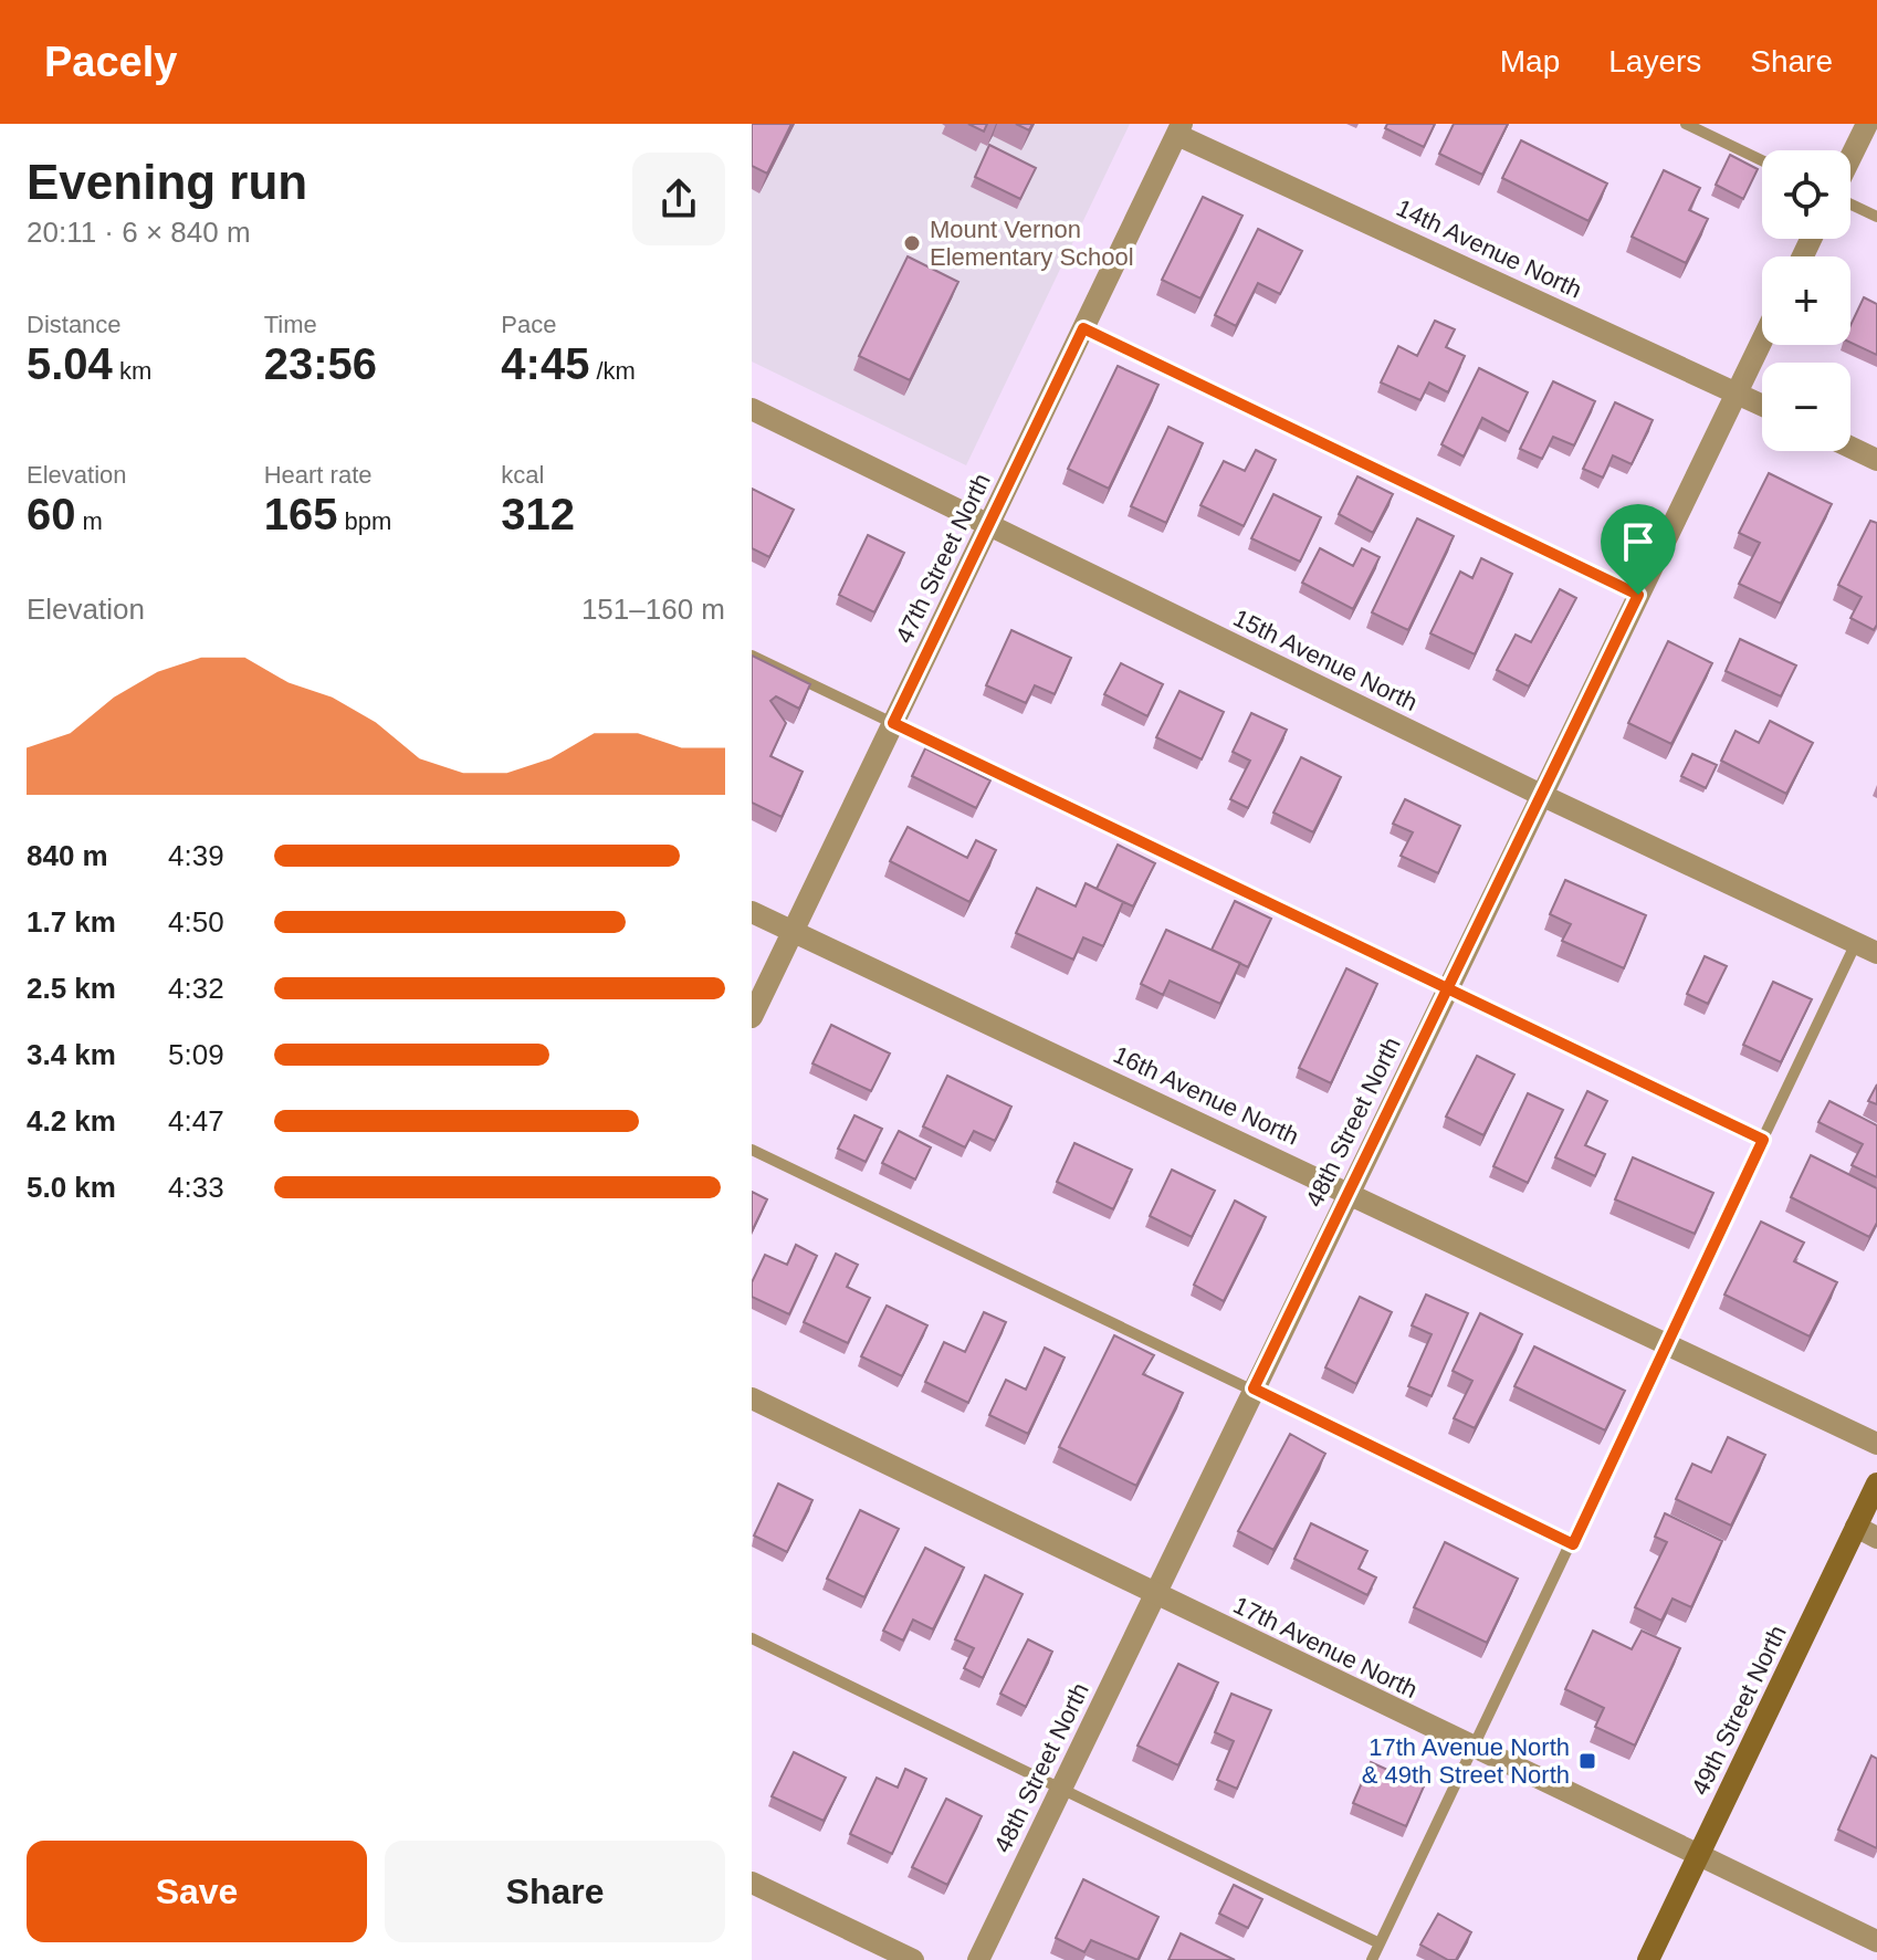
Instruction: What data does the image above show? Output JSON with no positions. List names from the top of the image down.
{
  "streets": {
    "main road": ["49th Street North"],
    "street": [
      "14th Avenue North",
      "47th Street North",
      "15th Avenue North",
      "16th Avenue North",
      "48th Street North",
      "17th Avenue North"
    ]
  },
  "crossings": [
    ["14th Avenue North", "47th Street North"],
    ["14th Avenue North", "48th Street North"],
    ["47th Street North", "15th Avenue North"],
    ["47th Street North", "16th Avenue North"],
    ["15th Avenue North", "48th Street North"],
    ["16th Avenue North", "48th Street North"],
    ["48th Street North", "17th Avenue North"],
    ["17th Avenue North", "49th Street North"]
  ],
  "places": {
    "other": ["Mount Vernon Elementary School"],
    "transit": ["17th Avenue North & 49th Street North"]
  },
  "page": {
    "header": "Pacely",
    "nav": ["Map", "Layers", "Share"],
    "heading": ["Evening run", "20:11 · 6 × 840 m"],
    "map_buttons": ["+", "−"],
    "stats": [
      ["Distance", "5.04 km"],
      ["Time", "23:56"],
      ["Pace", "4:45 /km"],
      ["Elevation", "60 m"],
      ["Heart rate", "165 bpm"],
      ["kcal", "312"]
    ],
    "chart": ["Elevation", "151–160 m"],
    "list": [
      {
        "name": "840 m",
        "note": "4:39"
      },
      {
        "name": "1.7 km",
        "note": "4:50"
      },
      {
        "name": "2.5 km",
        "note": "4:32"
      },
      {
        "name": "3.4 km",
        "note": "5:09"
      },
      {
        "name": "4.2 km",
        "note": "4:47"
      },
      {
        "name": "5.0 km",
        "note": "4:33"
      }
    ],
    "buttons": ["Save", "Share"]
  }
}
